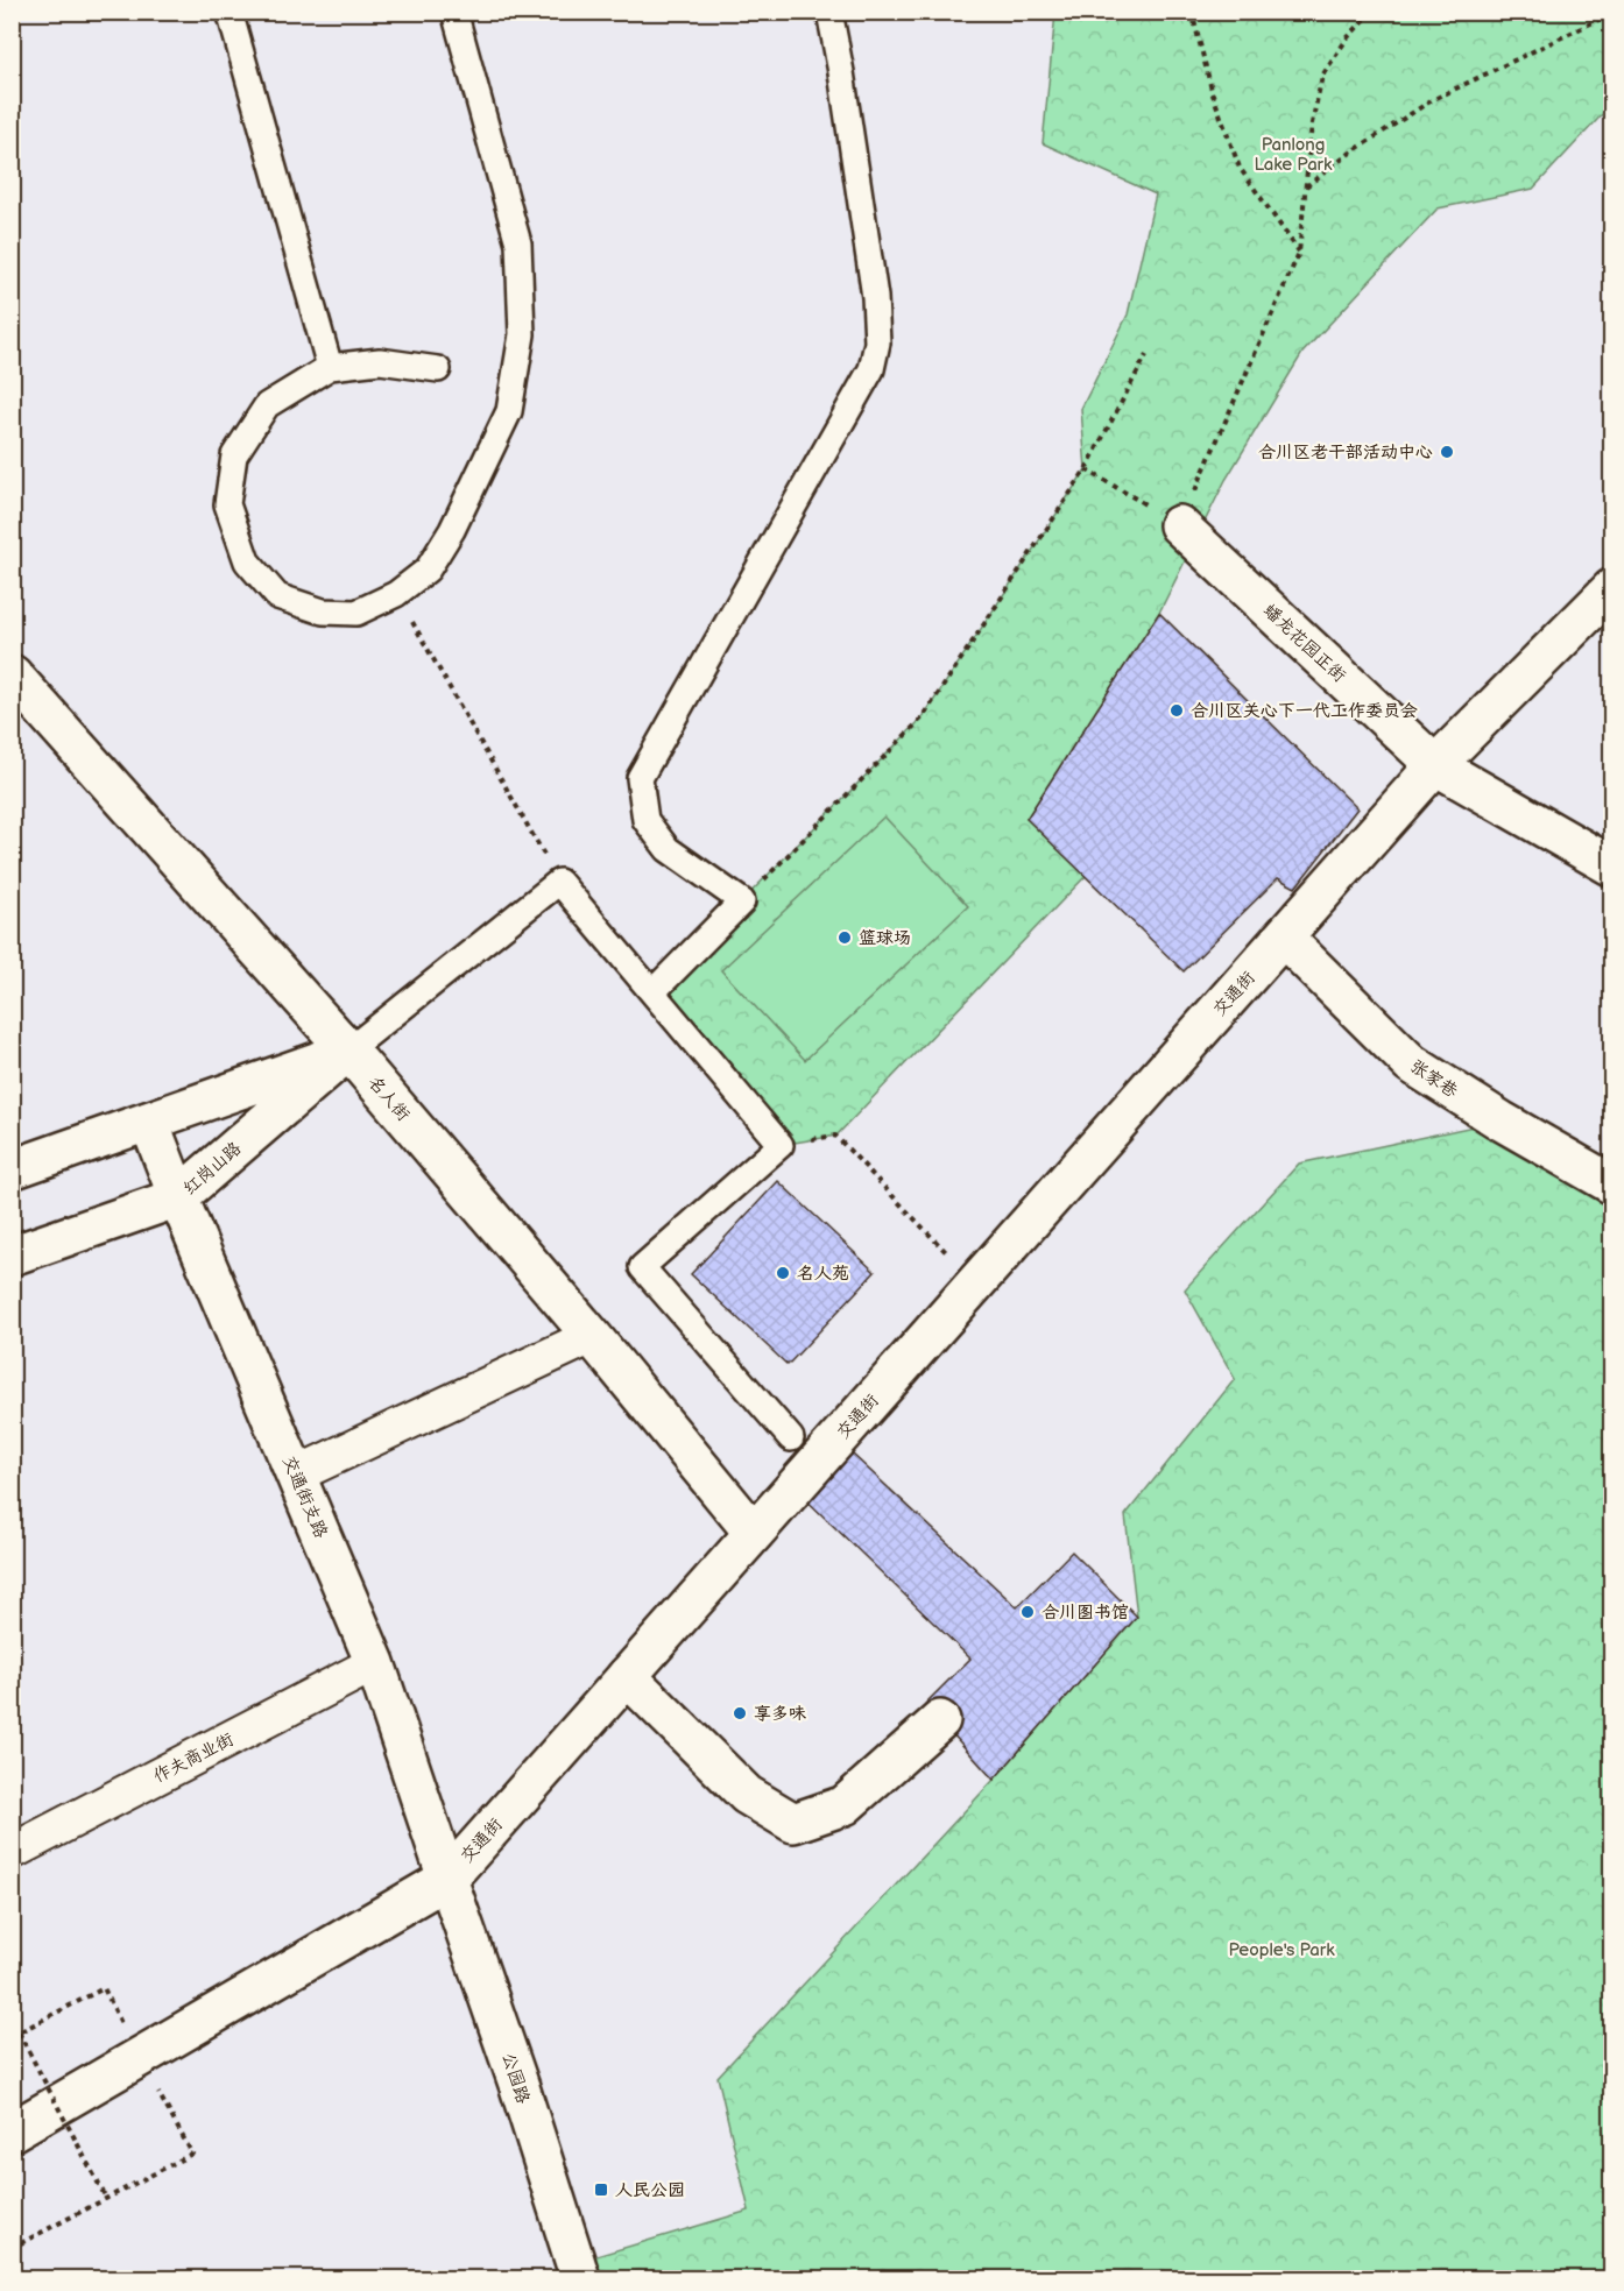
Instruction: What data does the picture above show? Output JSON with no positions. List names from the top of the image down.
{
  "streets": {
    "street": [
      "蟠龙花园正街",
      "交通街",
      "张家巷",
      "名人街",
      "红岗山路",
      "交通街支路",
      "作夫商业街",
      "公园路"
    ]
  },
  "crossings": [
    ["蟠龙花园正街", "交通街"],
    ["交通街", "张家巷"],
    ["交通街", "名人街"],
    ["交通街", "交通街支路"],
    ["交通街", "公园路"],
    ["名人街", "红岗山路"],
    ["红岗山路", "交通街支路"],
    ["交通街支路", "作夫商业街"],
    ["交通街支路", "公园路"]
  ],
  "parks": ["Panlong Lake Park", "People's Park"],
  "places": {
    "other": [
      "合川区老干部活动中心",
      "合川区关心下一代工作委员会",
      "篮球场",
      "名人苑",
      "合川图书馆",
      "享多味"
    ],
    "transit": ["人民公园"]
  }
}
